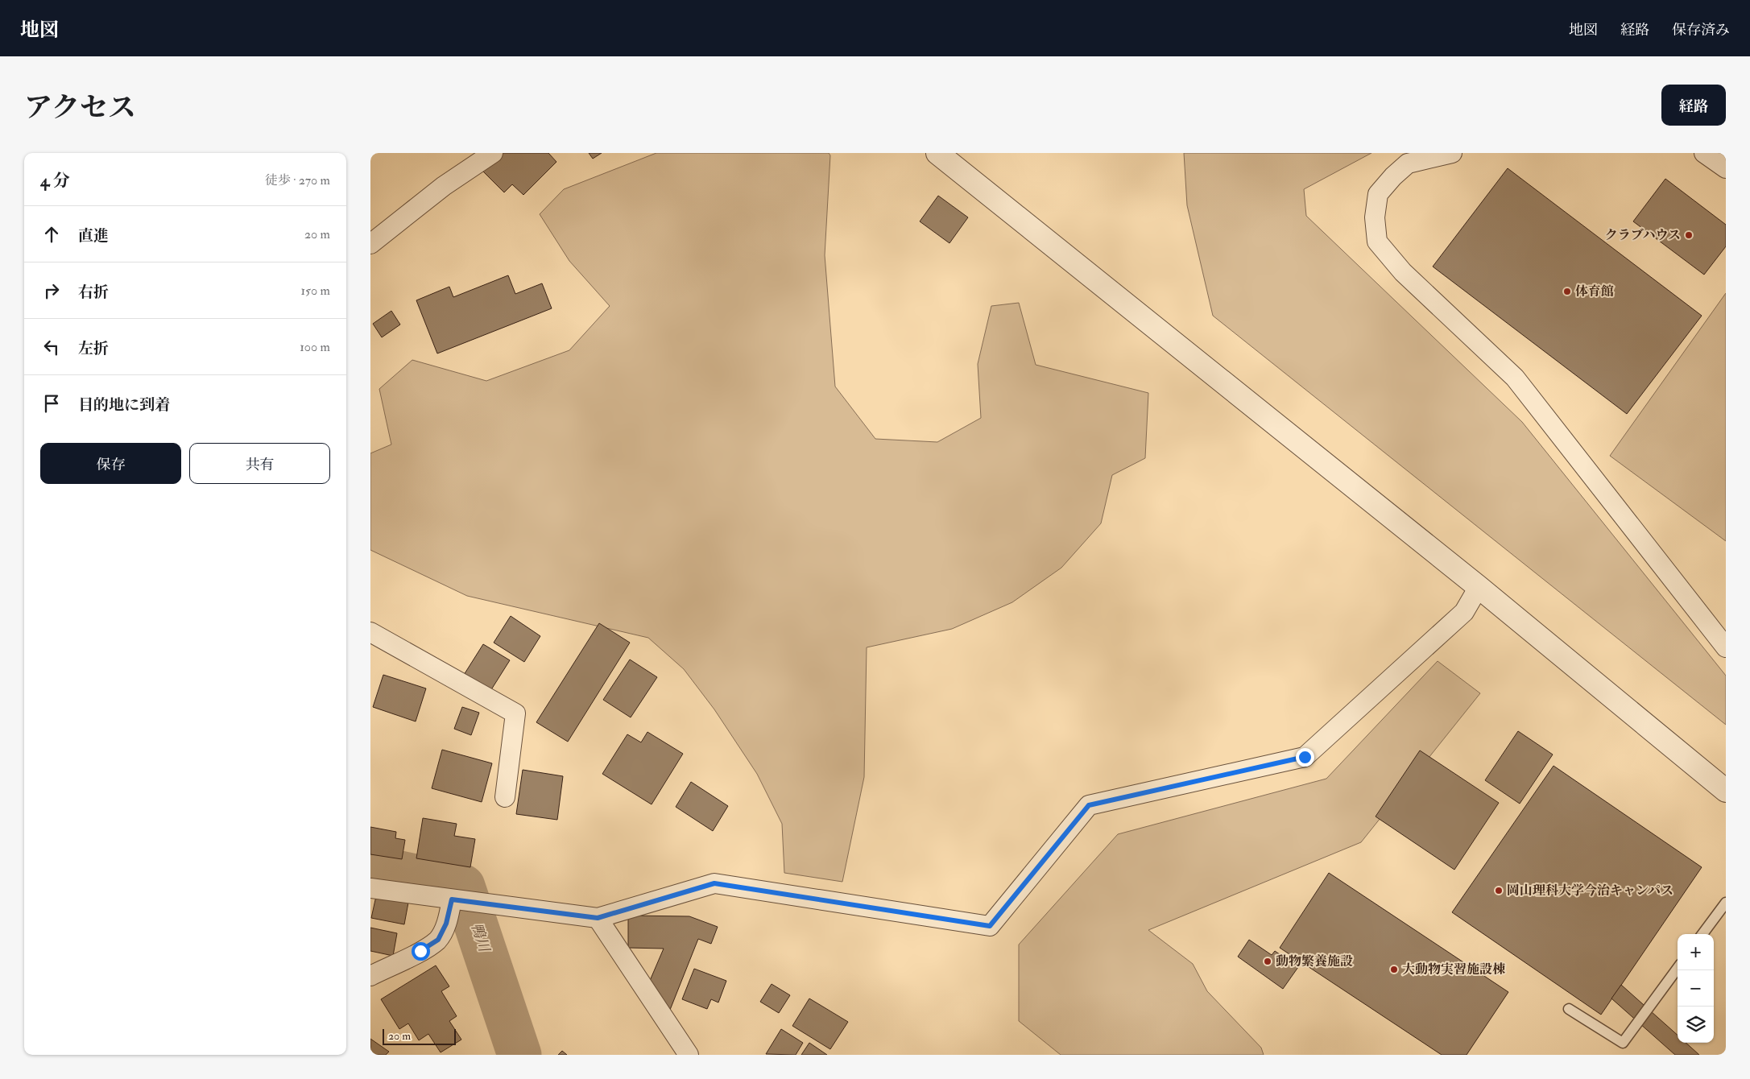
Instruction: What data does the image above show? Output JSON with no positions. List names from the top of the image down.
{
  "water": ["鴨川"],
  "places": [
    "クラブハウス",
    "体育館",
    "岡山理科大学今治キャンパス",
    "動物繁養施設",
    "大動物実習施設棟"
  ],
  "scale_bar": "20 m",
  "page": {
    "header": "地図",
    "nav": ["地図", "経路", "保存済み"],
    "title": "アクセス",
    "buttons": [
      "経路",
      ["保存", "共有"]
    ],
    "heading": ["4 分", "徒歩 · 270 m"],
    "list": [
      ["直進", "20 m"],
      ["右折", "150 m"],
      ["左折", "100 m"],
      "目的地に到着"
    ],
    "map_buttons": ["+", "−"],
    "scale": "20 m"
  }
}
